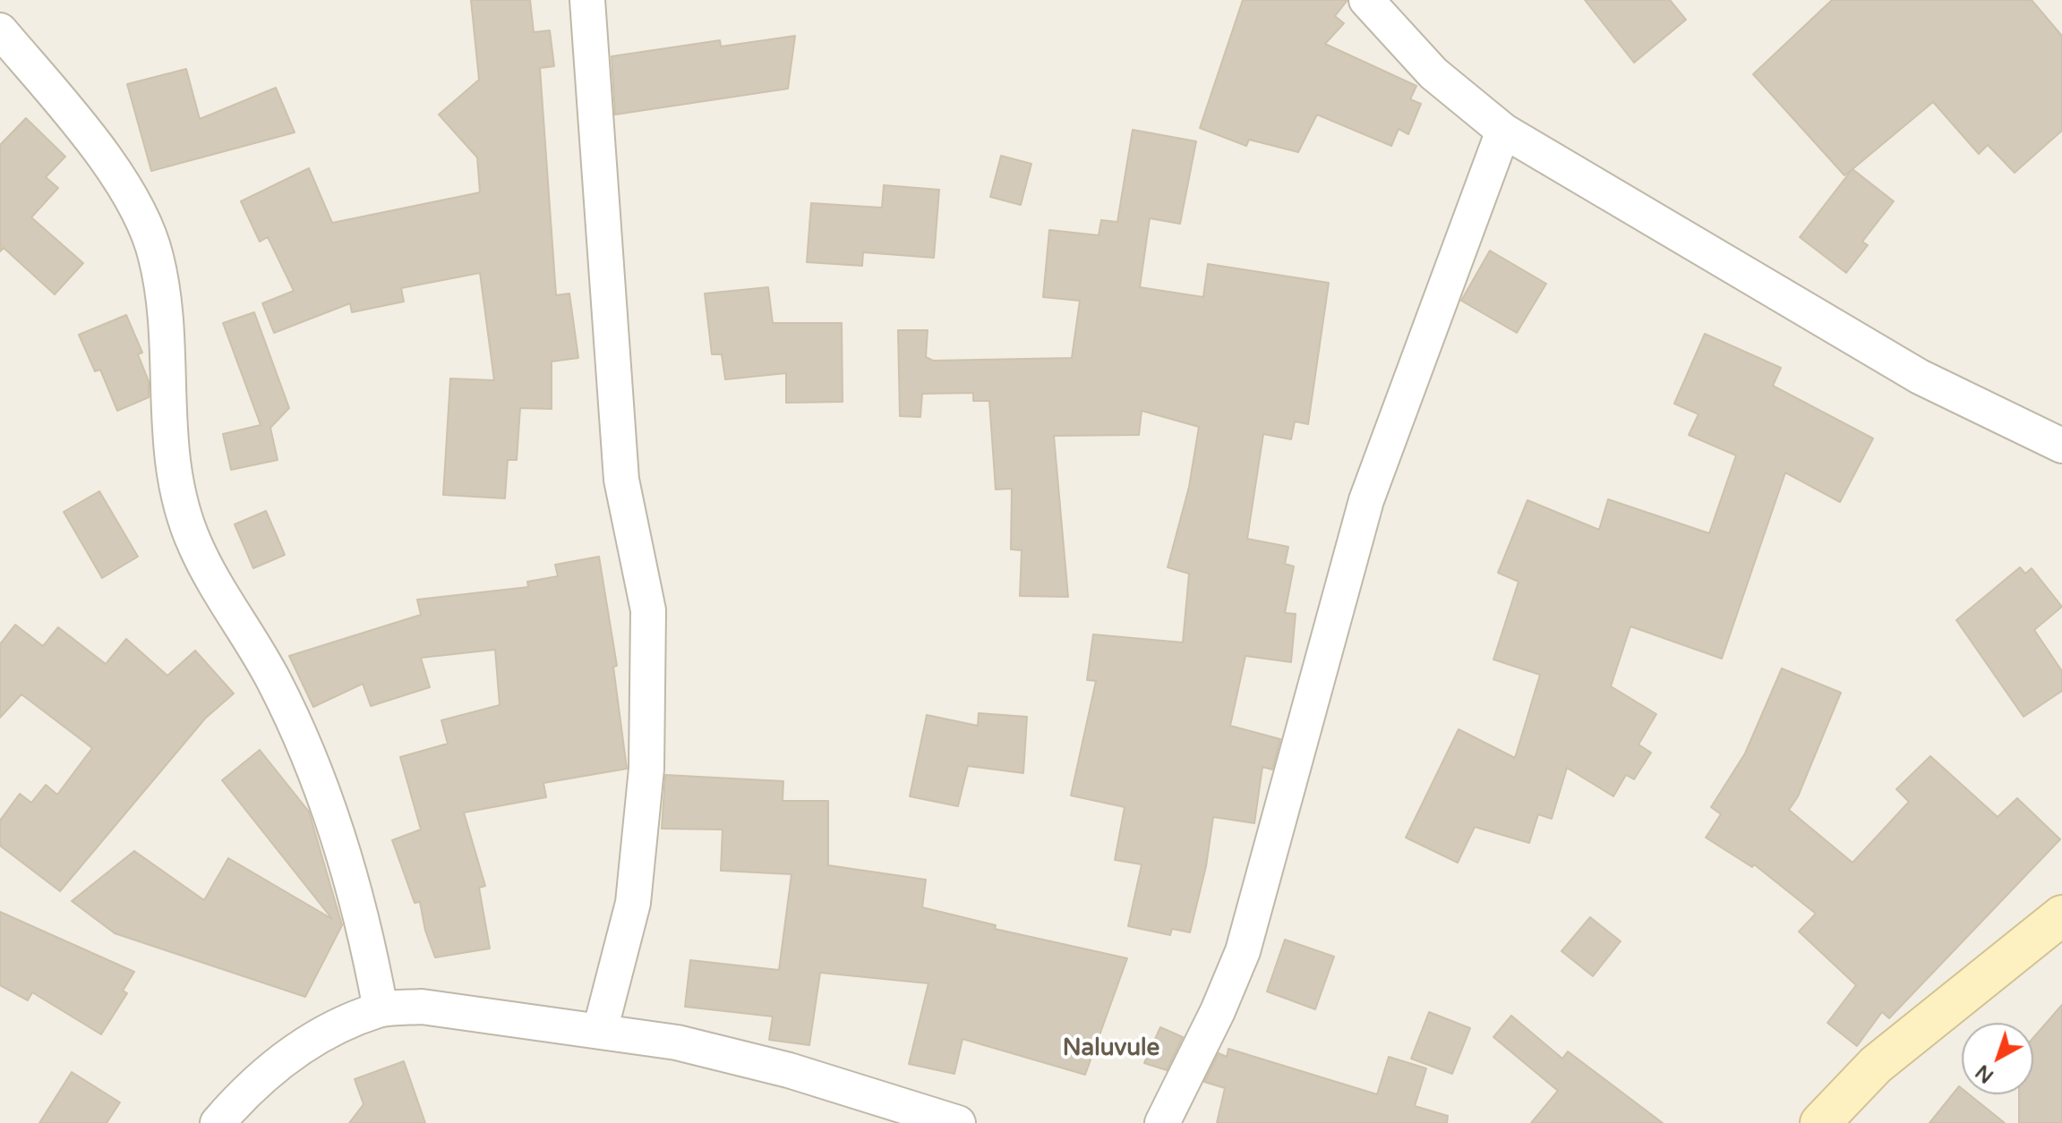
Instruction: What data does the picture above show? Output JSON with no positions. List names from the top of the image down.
{
  "districts": ["Naluvule"],
  "north": "bottom left"
}
